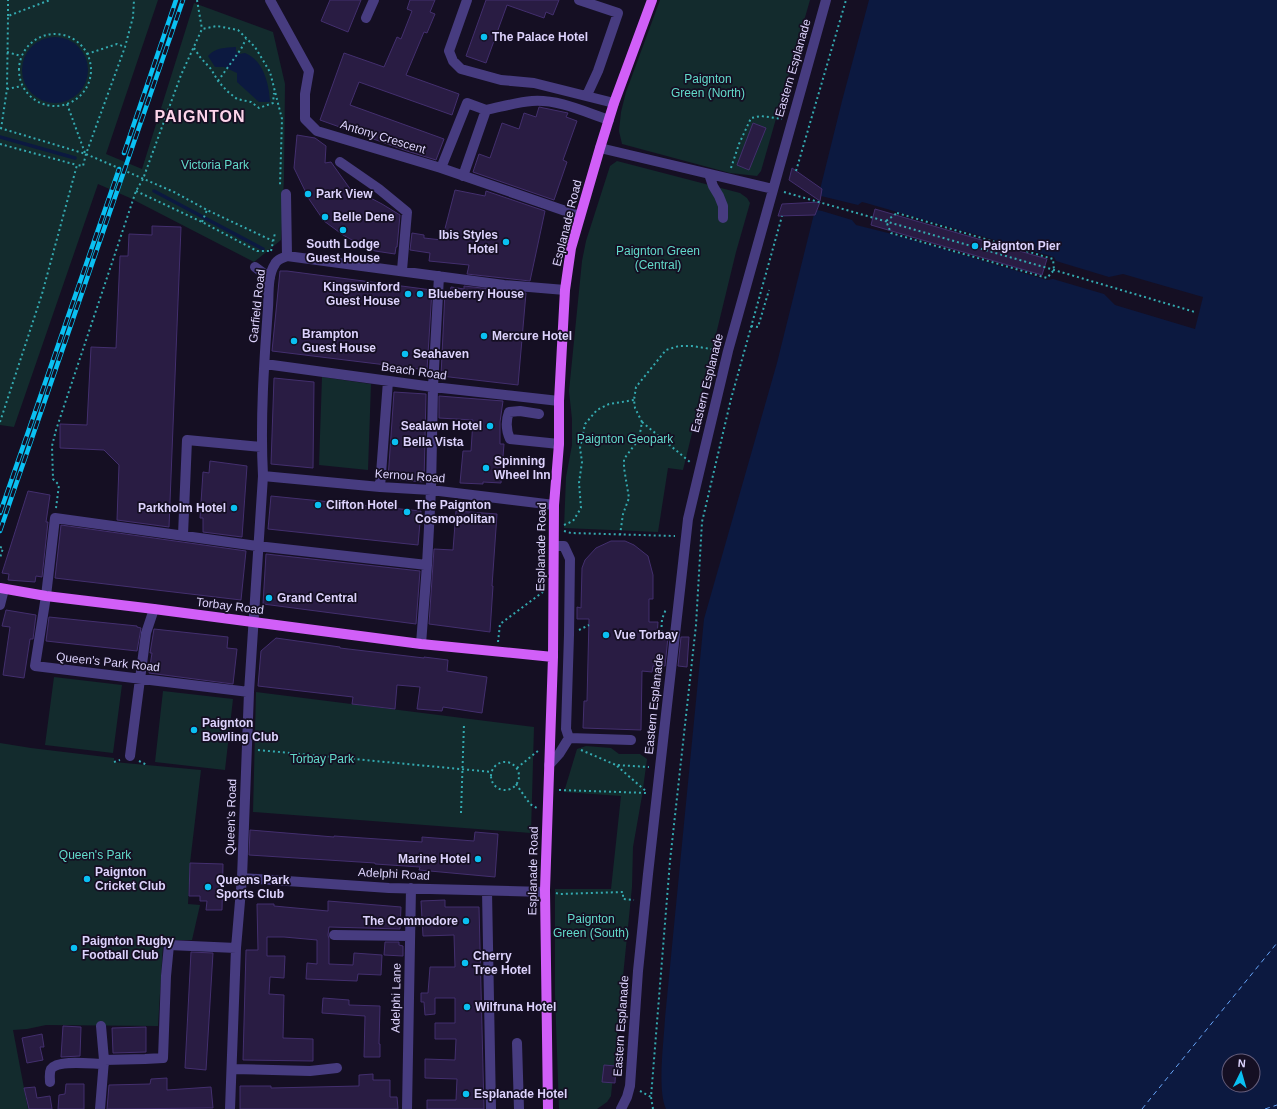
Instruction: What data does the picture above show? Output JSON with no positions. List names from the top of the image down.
{
  "streets": {
    "main road": ["Esplanade Road", "Torbay Road"],
    "street": [
      "Eastern Esplanade",
      "Antony Crescent",
      "Garfield Road",
      "Beach Road",
      "Kernou Road",
      "Queen's Park Road",
      "Queen's Road",
      "Adelphi Road",
      "Adelphi Lane"
    ]
  },
  "crossings": [
    ["Antony Crescent", "Esplanade Road"],
    ["Esplanade Road", "Beach Road"],
    ["Esplanade Road", "Kernou Road"],
    ["Esplanade Road", "Torbay Road"],
    ["Esplanade Road", "Adelphi Road"],
    ["Garfield Road", "Beach Road"],
    ["Garfield Road", "Kernou Road"],
    ["Garfield Road", "Torbay Road"],
    ["Garfield Road", "Queen's Road"],
    ["Torbay Road", "Queen's Park Road"],
    ["Torbay Road", "Queen's Road"],
    ["Queen's Park Road", "Queen's Road"],
    ["Queen's Road", "Adelphi Road"],
    ["Adelphi Road", "Adelphi Lane"]
  ],
  "districts": ["PAIGNTON"],
  "parks": [
    "Paignton Green (North)",
    "Victoria Park",
    "Paignton Green (Central)",
    "Paignton Geopark",
    "Torbay Park",
    "Queen's Park",
    "Paignton Green (South)"
  ],
  "places": [
    "The Palace Hotel",
    "Park View",
    "Belle Dene",
    "South Lodge Guest House",
    "Ibis Styles Hotel",
    "Paignton Pier",
    "Kingswinford Guest House",
    "Blueberry House",
    "Mercure Hotel",
    "Brampton Guest House",
    "Seahaven",
    "Sealawn Hotel",
    "Bella Vista",
    "Spinning Wheel Inn",
    "Clifton Hotel",
    "Parkholm Hotel",
    "The Paignton Cosmopolitan",
    "Grand Central",
    "Vue Torbay",
    "Paignton Bowling Club",
    "Marine Hotel",
    "Paignton Cricket Club",
    "Queens Park Sports Club",
    "The Commodore",
    "Paignton Rugby Football Club",
    "Cherry Tree Hotel",
    "Wilfruna Hotel",
    "Esplanade Hotel"
  ],
  "north": "top"
}
